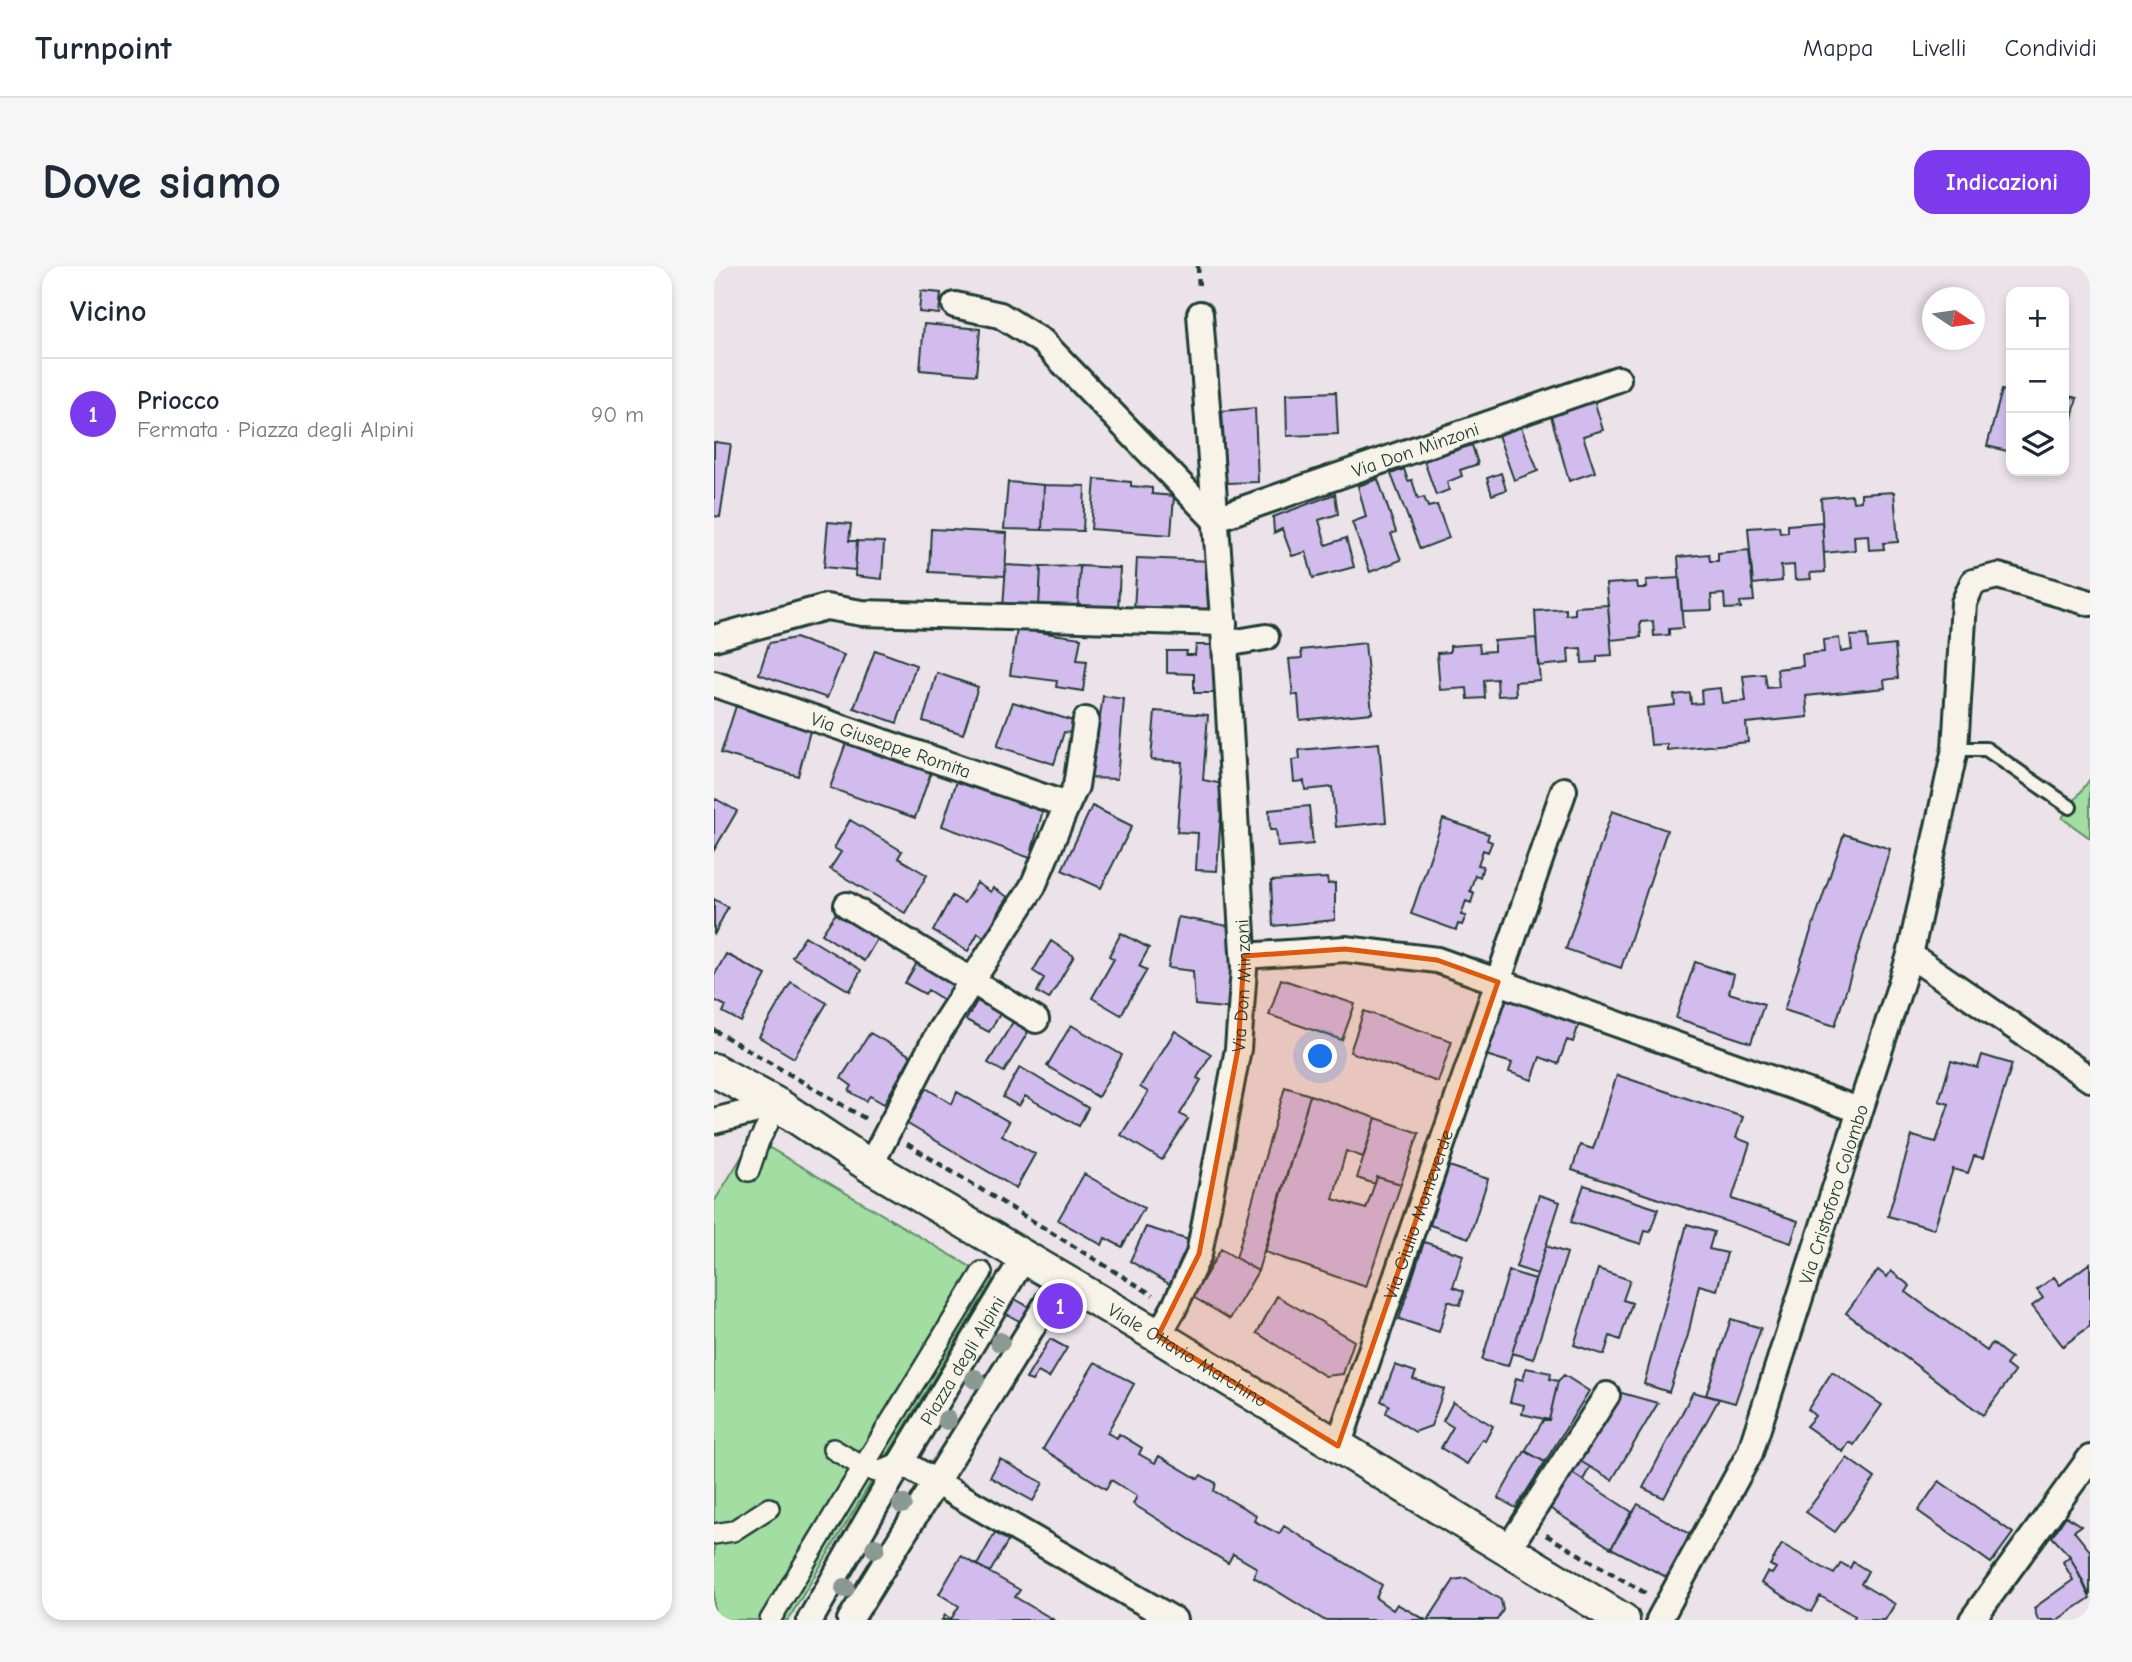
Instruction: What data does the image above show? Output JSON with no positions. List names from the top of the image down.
{
  "streets": {
    "street": [
      "Via Don Minzoni",
      "Via Giuseppe Romita",
      "Via Cristoforo Colombo",
      "Via Giulio Monteverde",
      "Viale Ottavio Marchino",
      "Piazza degli Alpini"
    ]
  },
  "crossings": [
    ["Via Don Minzoni", "Viale Ottavio Marchino"],
    ["Via Giulio Monteverde", "Viale Ottavio Marchino"],
    ["Viale Ottavio Marchino", "Piazza degli Alpini"]
  ],
  "north": "right",
  "page": {
    "header": "Turnpoint",
    "nav": ["Mappa", "Livelli", "Condividi"],
    "buttons": "Indicazioni",
    "title": "Dove siamo",
    "heading": "Vicino",
    "map_buttons": ["+", "−"],
    "list": [
      {
        "mark": "1",
        "name": "Priocco",
        "note": "Fermata · Piazza degli Alpini",
        "value": "90 m"
      }
    ],
    "pins": "1"
  }
}
